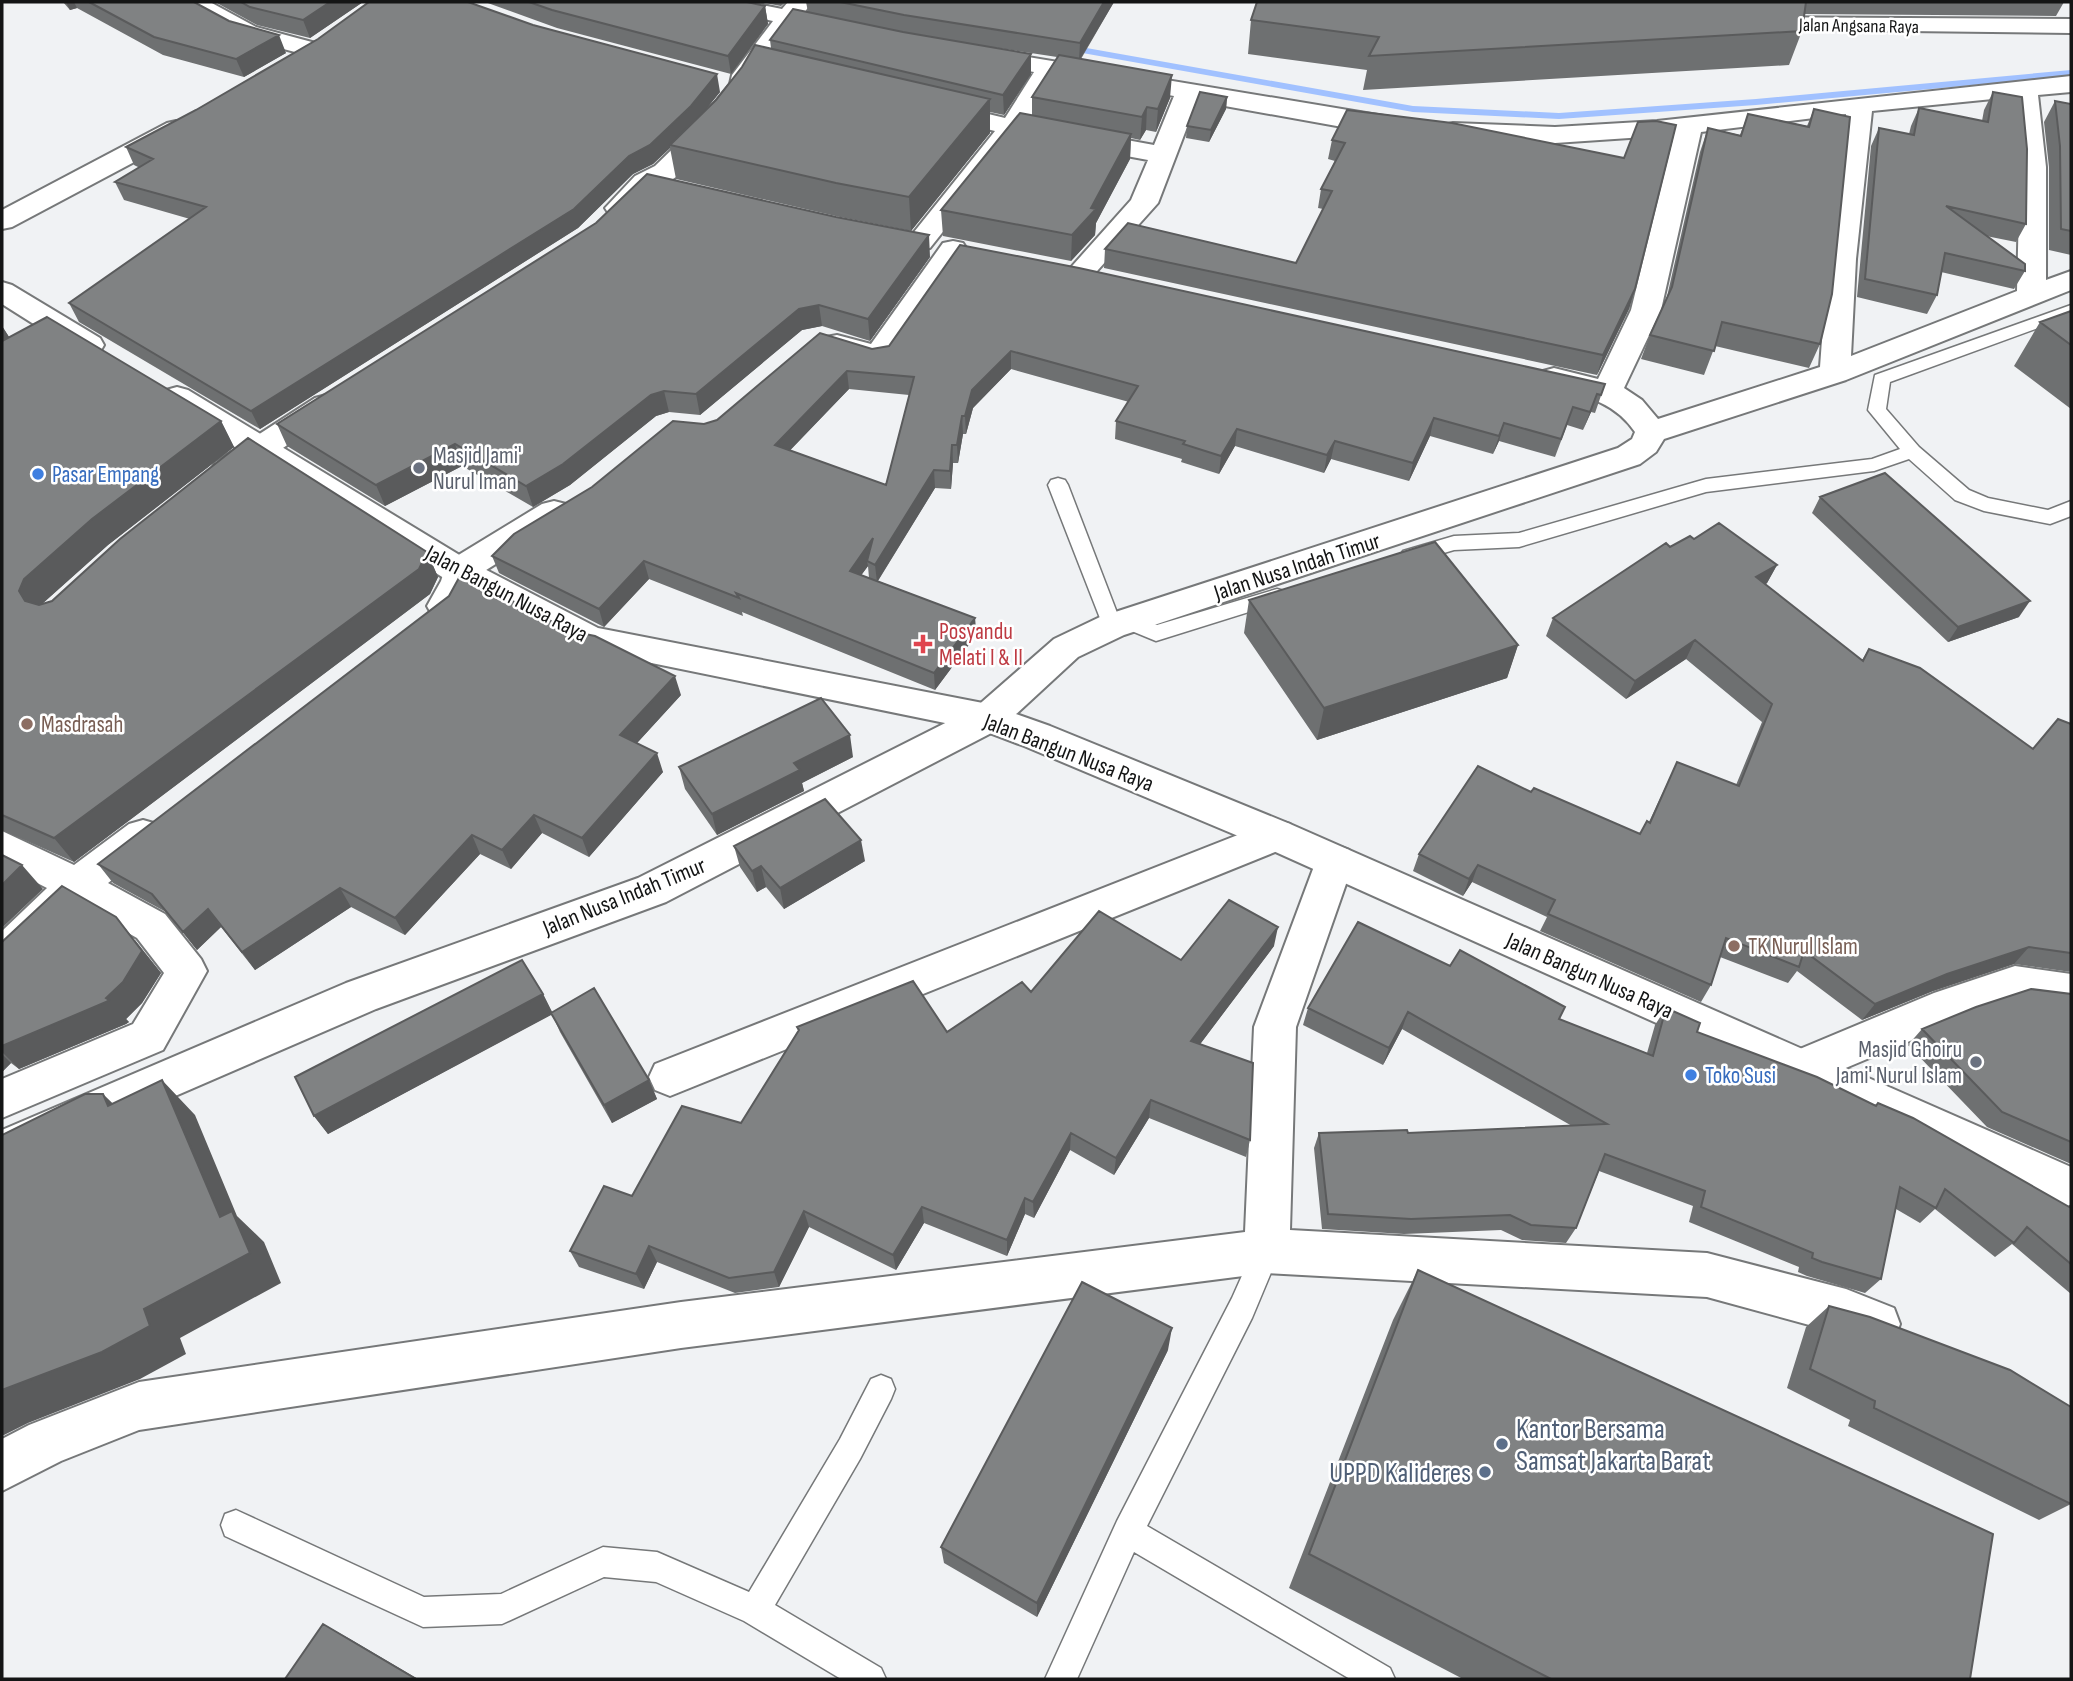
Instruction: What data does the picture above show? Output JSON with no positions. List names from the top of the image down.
{
  "streets": {
    "street": ["Jalan Angsana Raya", "Jalan Nusa Indah Timur", "Jalan Bangun Nusa Raya"]
  },
  "crossings": [
    ["Jalan Nusa Indah Timur", "Jalan Bangun Nusa Raya"]
  ],
  "places": {
    "other": [
      "Masjid Jami' Nurul Iman",
      "Pasar Empang",
      "Masdrasah",
      "TK Nurul Islam",
      "Masjid Ghoiru Jami' Nurul Islam",
      "Toko Susi",
      "Kantor Bersama Samsat Jakarta Barat",
      "UPPD Kalideres"
    ],
    "health": ["Posyandu Melati I & II"]
  }
}
